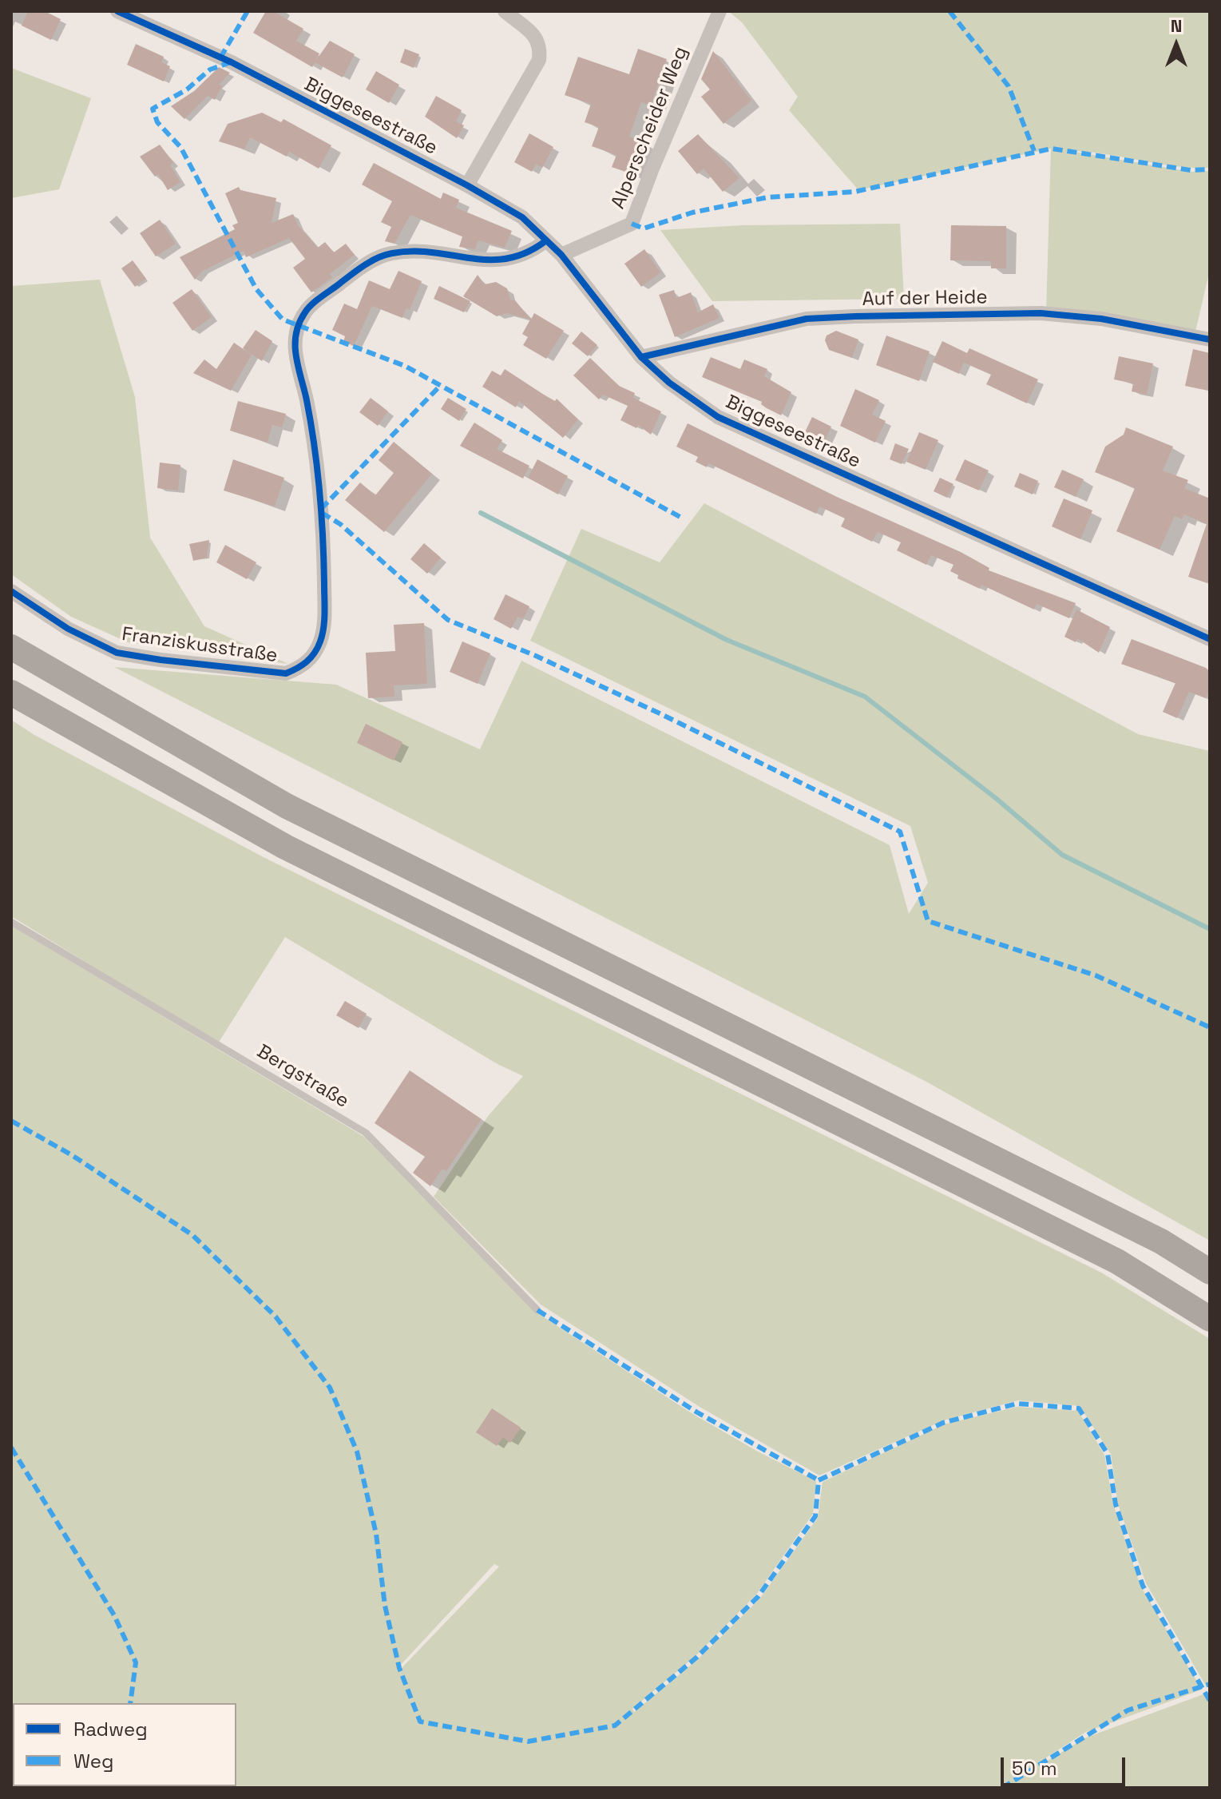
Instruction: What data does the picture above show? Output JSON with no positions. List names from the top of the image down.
{
  "streets": {
    "street": [
      "Biggeseestraße",
      "Alperscheider Weg",
      "Auf der Heide",
      "Franziskusstraße"
    ],
    "lane": ["Bergstraße"]
  },
  "crossings": [
    ["Biggeseestraße", "Alperscheider Weg"],
    ["Biggeseestraße", "Auf der Heide"],
    ["Biggeseestraße", "Franziskusstraße"]
  ],
  "legend": ["Radweg", "Weg"],
  "scale_bar": "50 m",
  "north": "top"
}
